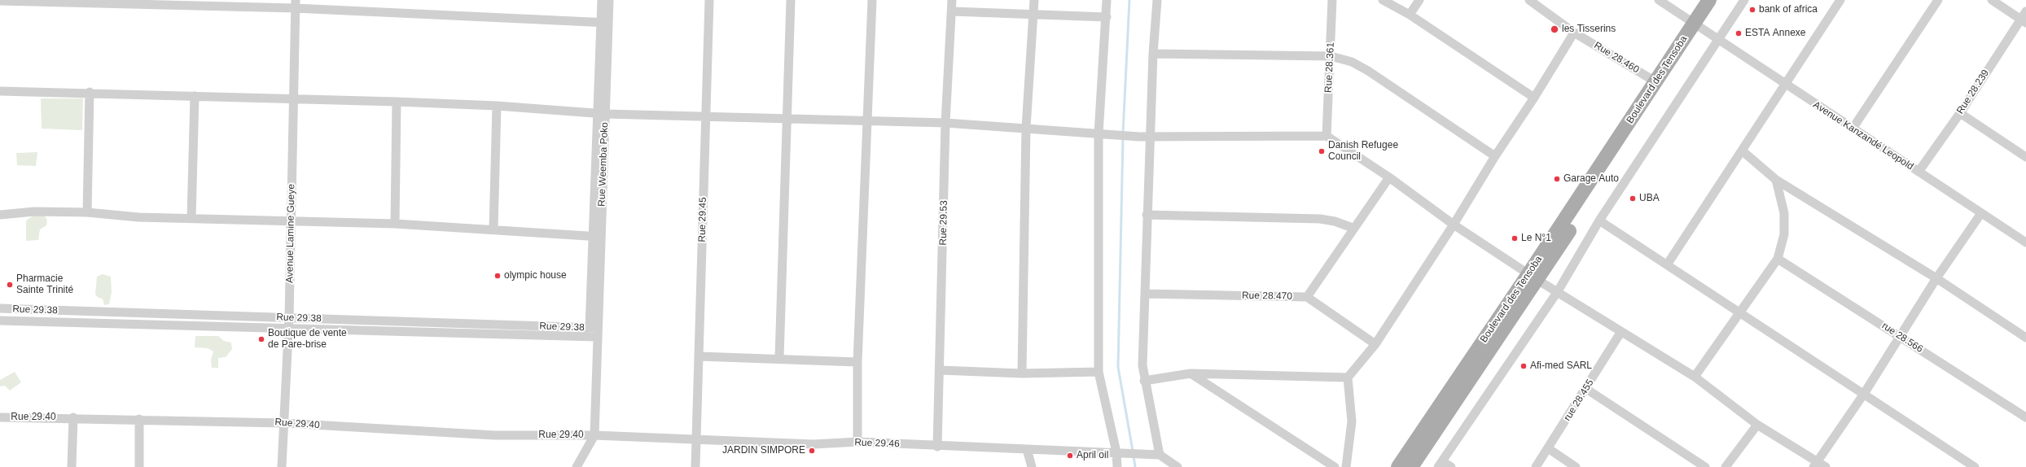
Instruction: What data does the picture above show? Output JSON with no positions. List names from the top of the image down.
{
  "streets": {
    "main road": ["Boulevard des Tensoba"],
    "street": [
      "Rue 28.460",
      "Rue 28.361",
      "Rue 28.239",
      "Avenue Kanzandé Leopold",
      "Rue Weemba Poko",
      "Rue 29.45",
      "Rue 29.53",
      "Avenue Lamine Gueye",
      "Rue 28.470",
      "Rue 29.38",
      "rue 28.566",
      "rue 28.455",
      "Rue 29.40",
      "Rue 29.46"
    ]
  },
  "crossings": [
    ["Rue 28.460", "Boulevard des Tensoba"],
    ["Boulevard des Tensoba", "Avenue Kanzandé Leopold"],
    ["Rue 28.239", "Avenue Kanzandé Leopold"],
    ["Rue Weemba Poko", "Rue 29.38"],
    ["Rue Weemba Poko", "Rue 29.40"],
    ["Rue Weemba Poko", "Rue 29.46"],
    ["Rue 29.45", "Rue 29.46"],
    ["Rue 29.53", "Rue 29.46"],
    ["Avenue Lamine Gueye", "Rue 29.38"],
    ["Avenue Lamine Gueye", "Rue 29.40"],
    ["Rue 29.40", "Rue 29.46"]
  ],
  "places": [
    "bank of africa",
    "les Tisserins",
    "ESTA Annexe",
    "Danish Refugee Council",
    "Garage Auto",
    "UBA",
    "Le N°1",
    "olympic house",
    "Pharmacie Sainte Trinité",
    "Boutique de vente de Pare-brise",
    "Afi-med SARL",
    "JARDIN SIMPORE",
    "April oil"
  ]
}
